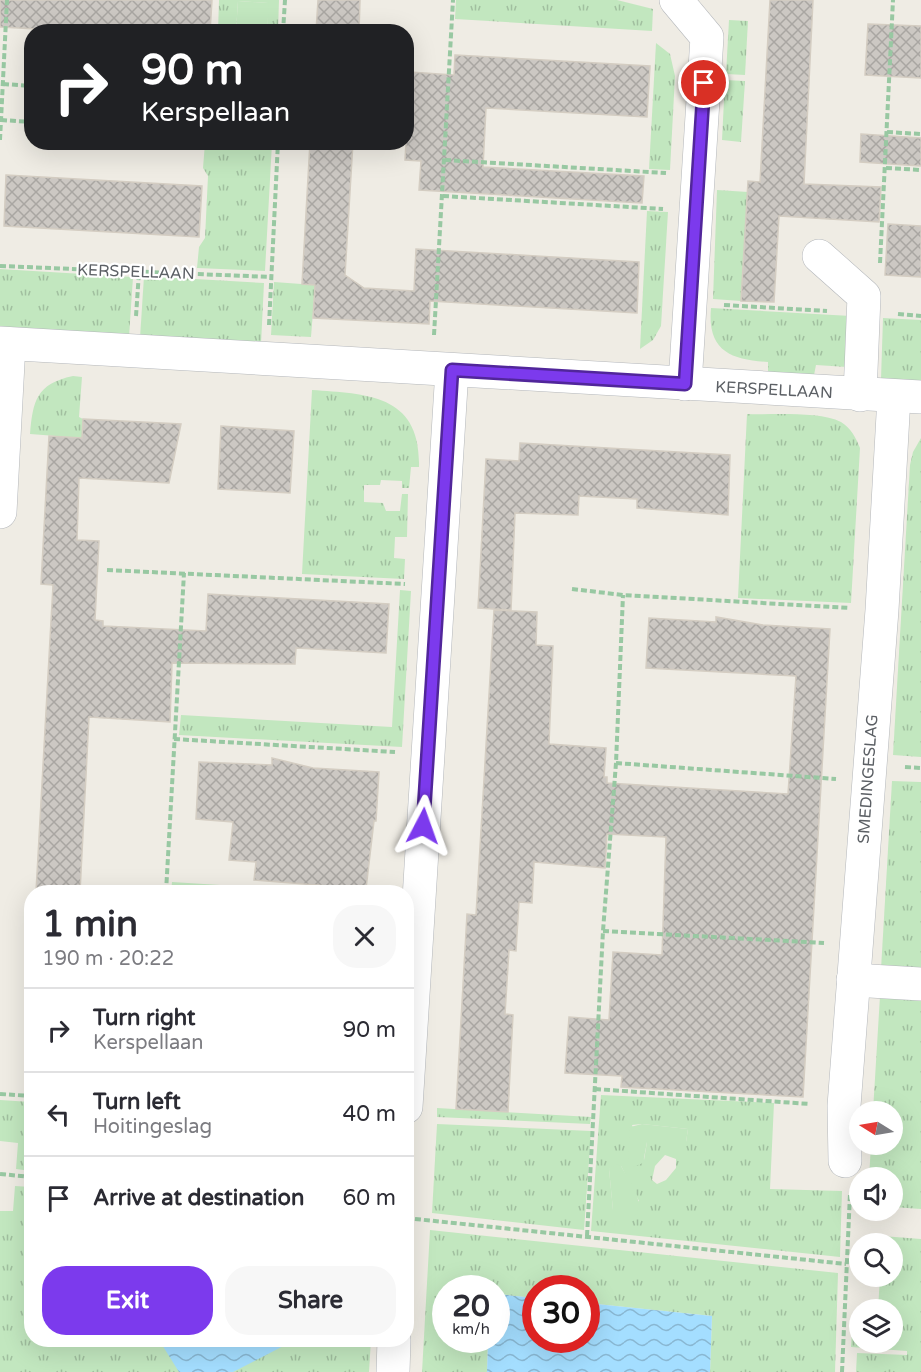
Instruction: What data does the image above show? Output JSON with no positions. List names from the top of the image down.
{
  "streets": {
    "street": ["KERSPELLAAN", "SMEDINGESLAG"]
  },
  "crossings": [
    ["KERSPELLAAN", "SMEDINGESLAG"]
  ],
  "north": "left",
  "page": {
    "turn": ["90 m", "Kerspellaan"],
    "heading": ["1 min", "190 m · 20:22"],
    "list": [
      {
        "name": "Turn right",
        "note": "Kerspellaan",
        "value": "90 m"
      },
      {
        "name": "Turn left",
        "note": "Hoitingeslag",
        "value": "40 m"
      },
      {
        "name": "Arrive at destination",
        "value": "60 m"
      }
    ],
    "buttons": ["Exit", "Share"],
    "speed": "20 km/h",
    "limit": "30"
  }
}
